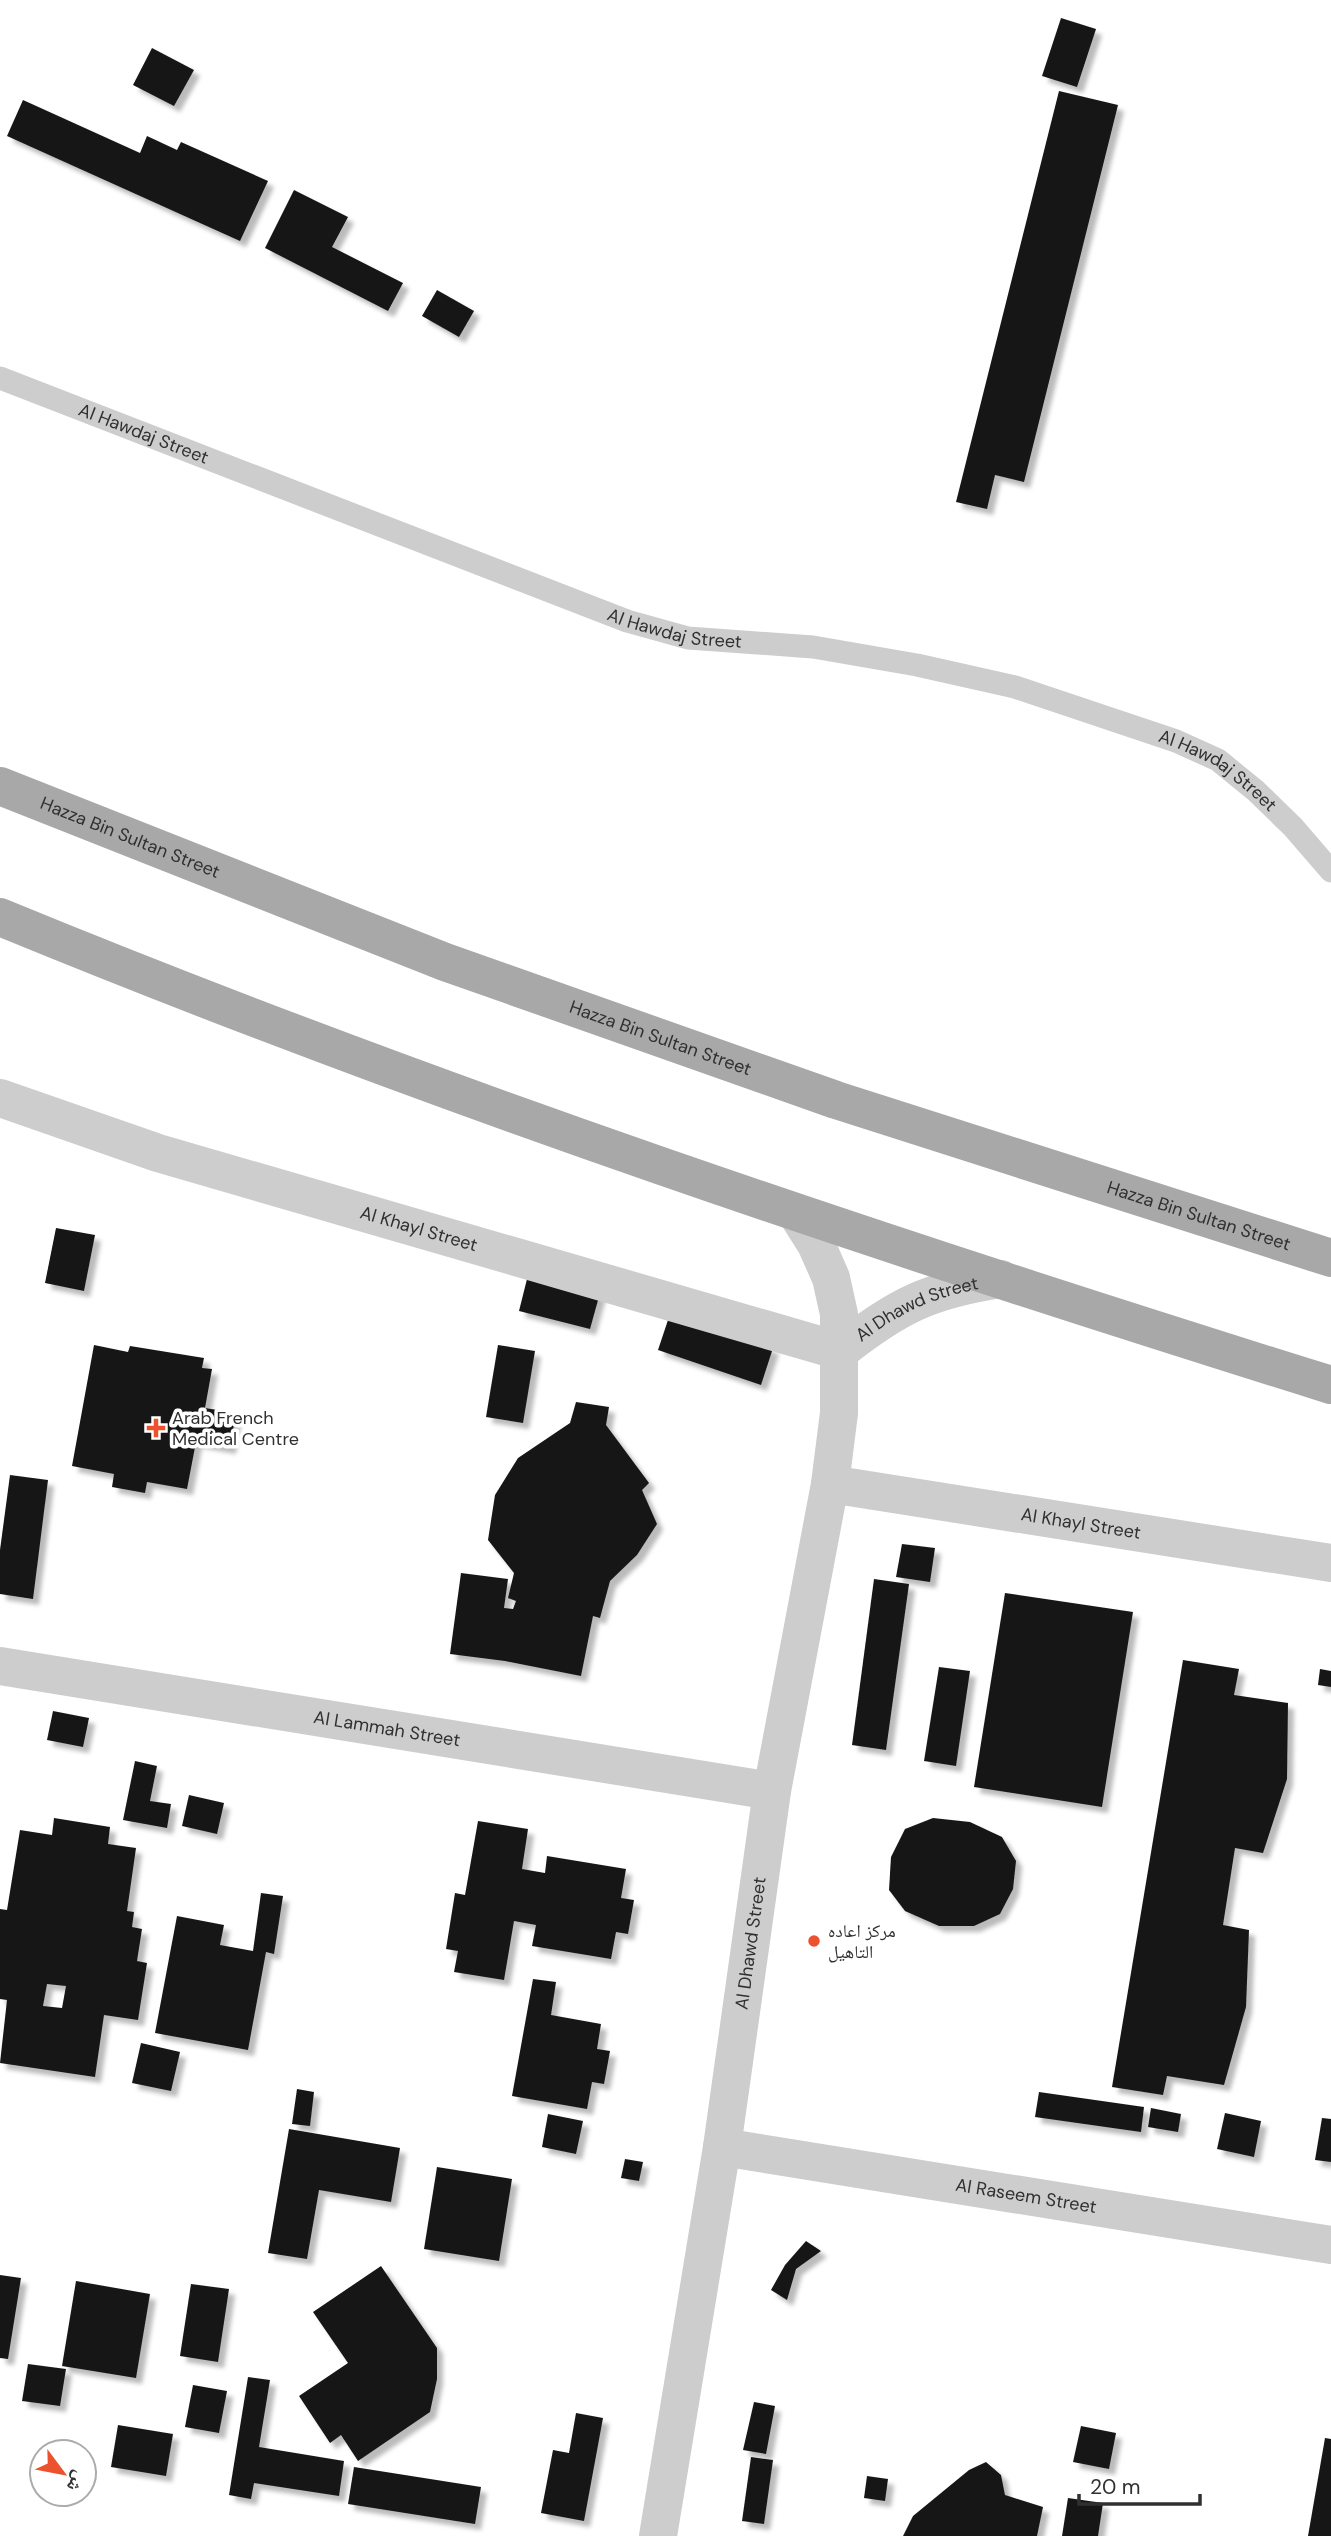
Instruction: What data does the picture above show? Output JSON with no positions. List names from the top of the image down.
{
  "streets": {
    "main road": ["Hazza Bin Sultan Street"],
    "street": [
      "Al Khayl Street",
      "Al Dhawd Street",
      "Al Lammah Street",
      "Al Raseem Street"
    ],
    "lane": ["Al Hawdaj Street"]
  },
  "crossings": [
    ["Al Khayl Street", "Al Dhawd Street"],
    ["Al Dhawd Street", "Al Lammah Street"],
    ["Al Dhawd Street", "Al Raseem Street"]
  ],
  "places": {
    "health": ["Arab French Medical Centre"],
    "other": ["مركز اعاده التاهيل"]
  },
  "scale_bar": "20 m",
  "north": "bottom right"
}
